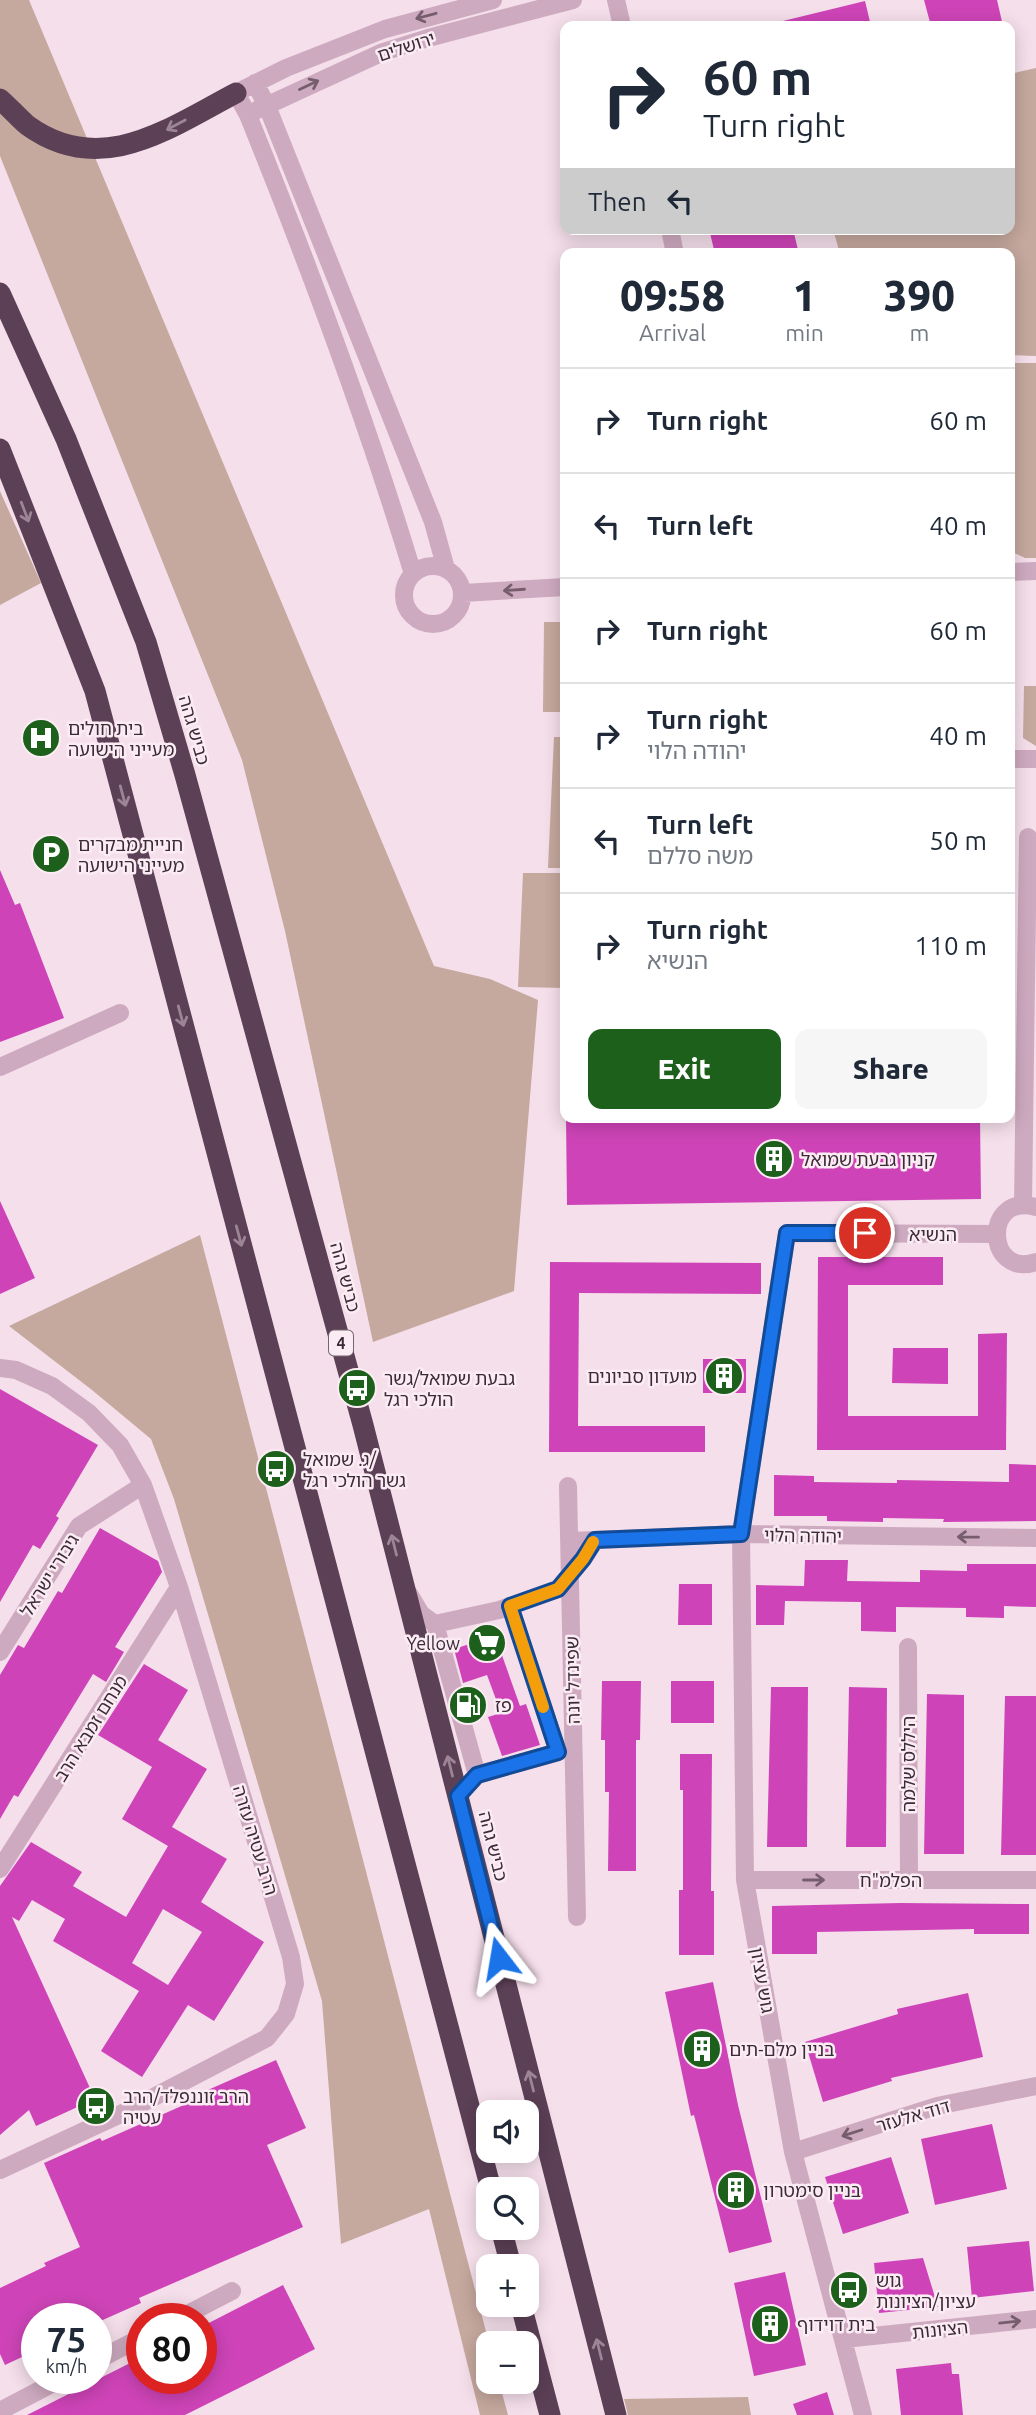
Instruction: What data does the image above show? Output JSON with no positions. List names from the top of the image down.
{
  "streets": {
    "highway": ["כביש גהה", "4"],
    "street": [
      "ירושלים",
      "הנשיא",
      "יהודה הלוי",
      "גיבורי ישראל",
      "שפינדל יונה",
      "מנחם זמבא הרב",
      "היללס שלמה",
      "הרב עטיה עזרה",
      "הפלמ\"ח",
      "גוש עציון",
      "דוד אלעזר",
      "הציונות"
    ]
  },
  "crossings": [
    ["הנשיא", "גוש עציון"],
    ["יהודה הלוי", "שפינדל יונה"],
    ["יהודה הלוי", "גוש עציון"],
    ["גיבורי ישראל", "הרב עטיה עזרה"],
    ["מנחם זמבא הרב", "הרב עטיה עזרה"],
    ["היללס שלמה", "הפלמ\"ח"],
    ["הפלמ\"ח", "גוש עציון"],
    ["גוש עציון", "דוד אלעזר"],
    ["גוש עציון", "הציונות"]
  ],
  "one_way": [
    "יהודה הלוי",
    "הפלמ\"ח",
    "דוד אלעזר",
    "הציונות"
  ],
  "places": {
    "hospital": ["בית חולים מעייני הישועה"],
    "parking": ["חניית מבקרים מעייני הישועה"],
    "building": [
      "קניון גבעת שמואל",
      "מועדון סביונים",
      "בניין מלם-תים",
      "בניין סימטרון",
      "בית דוידוף"
    ],
    "bus stop": [
      "גבעת שמואל/גשר הולכי רגל",
      "ג. שמואל/ גשר הולכי רגל",
      "הרב זוננפלד/הרב עטיה",
      "גוש עציון/הציונות"
    ],
    "supermarket": ["Yellow"],
    "fuel station": ["פז"]
  },
  "page": {
    "turn": ["60 m", "Turn right"],
    "then": "Then",
    "eta": [
      "09:58",
      "Arrival",
      "1",
      "min",
      "390",
      "m"
    ],
    "list": [
      {
        "name": "Turn right",
        "value": "60 m"
      },
      {
        "name": "Turn left",
        "value": "40 m"
      },
      {
        "name": "Turn right",
        "value": "60 m"
      },
      {
        "name": "Turn right",
        "note": "יהודה הלוי",
        "value": "40 m"
      },
      {
        "name": "Turn left",
        "note": "משה סללם",
        "value": "50 m"
      },
      {
        "name": "Turn right",
        "note": "הנשיא",
        "value": "110 m"
      }
    ],
    "buttons": ["Exit", "Share"],
    "map_buttons": ["+", "−"],
    "speed": "75 km/h",
    "limit": "80"
  }
}
